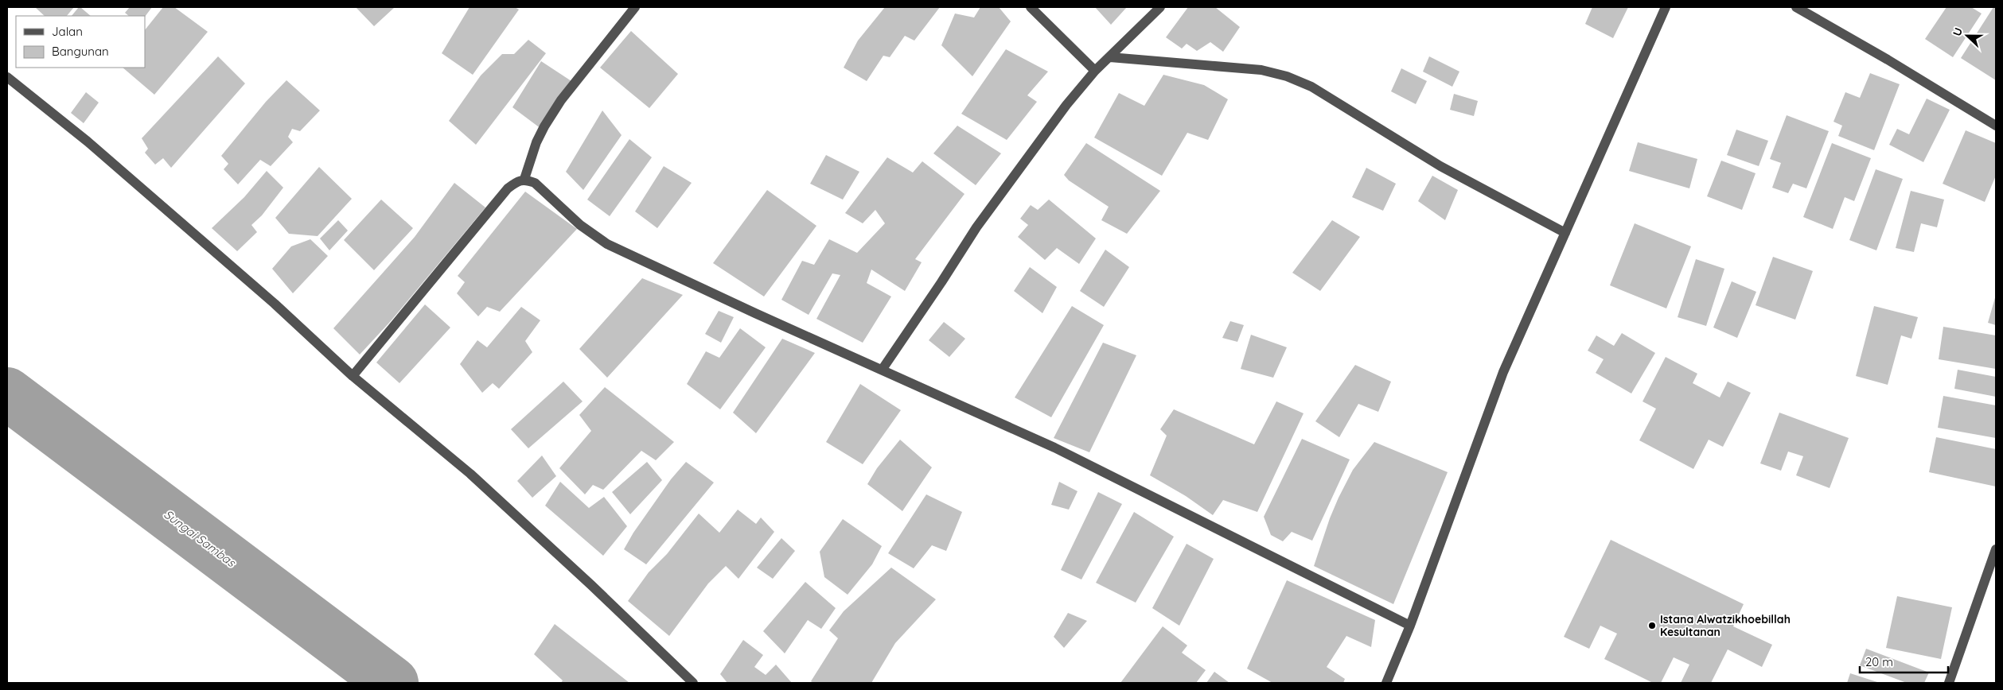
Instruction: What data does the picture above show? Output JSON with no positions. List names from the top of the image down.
{
  "water": ["Sungai Sambas"],
  "places": ["Istana Alwatzikhoebillah Kesultanan"],
  "legend": ["Jalan", "Bangunan"],
  "scale_bar": "20 m",
  "north": "left"
}
